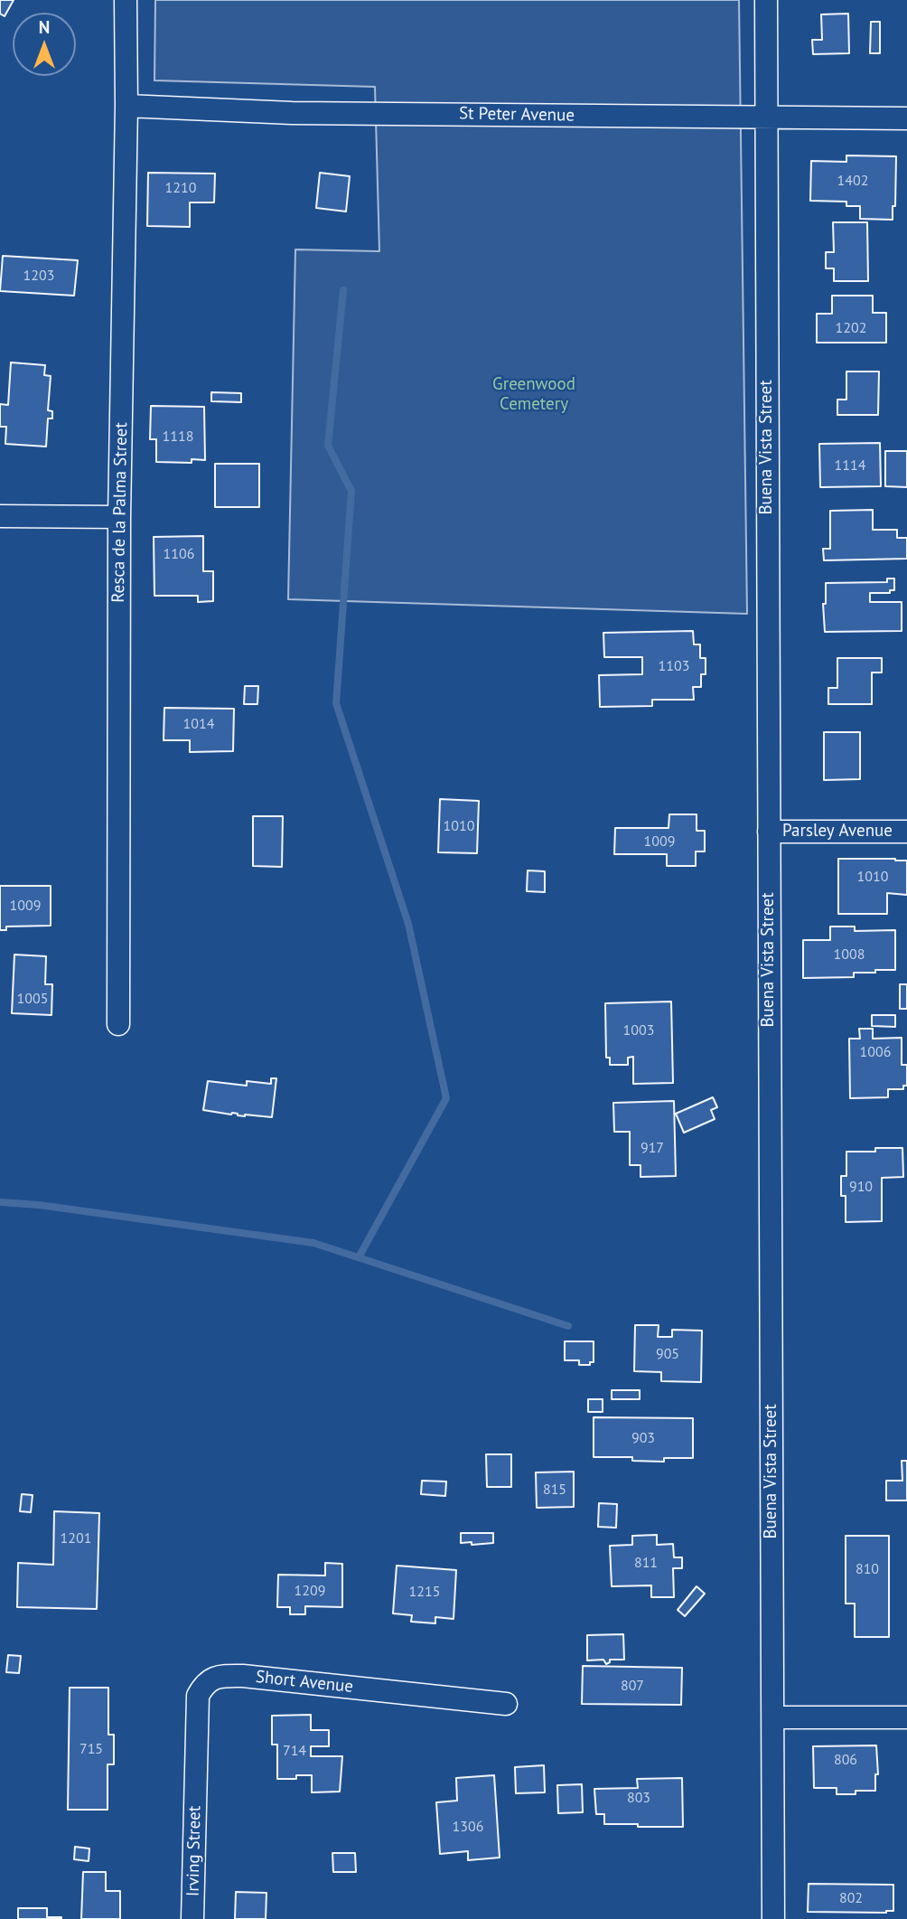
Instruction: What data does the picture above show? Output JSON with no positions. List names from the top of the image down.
{
  "streets": {
    "street": [
      "St Peter Avenue",
      "Buena Vista Street",
      "Resca de la Palma Street",
      "Parsley Avenue",
      "Short Avenue",
      "Irving Street"
    ]
  },
  "crossings": [
    ["St Peter Avenue", "Buena Vista Street"],
    ["St Peter Avenue", "Resca de la Palma Street"],
    ["Buena Vista Street", "Parsley Avenue"],
    ["Short Avenue", "Irving Street"]
  ],
  "parks": ["Greenwood Cemetery"],
  "house_numbers": [
    "1402",
    "1210",
    "1203",
    "1202",
    "1118",
    "1114",
    "1106",
    "1103",
    "1014",
    "1010",
    "1009",
    "1010",
    "1009",
    "1008",
    "1005",
    "1003",
    "1006",
    "917",
    "910",
    "905",
    "903",
    "815",
    "1201",
    "811",
    "810",
    "1209",
    "1215",
    "807",
    "715",
    "714",
    "806",
    "803",
    "1306",
    "802"
  ],
  "north": "top"
}
